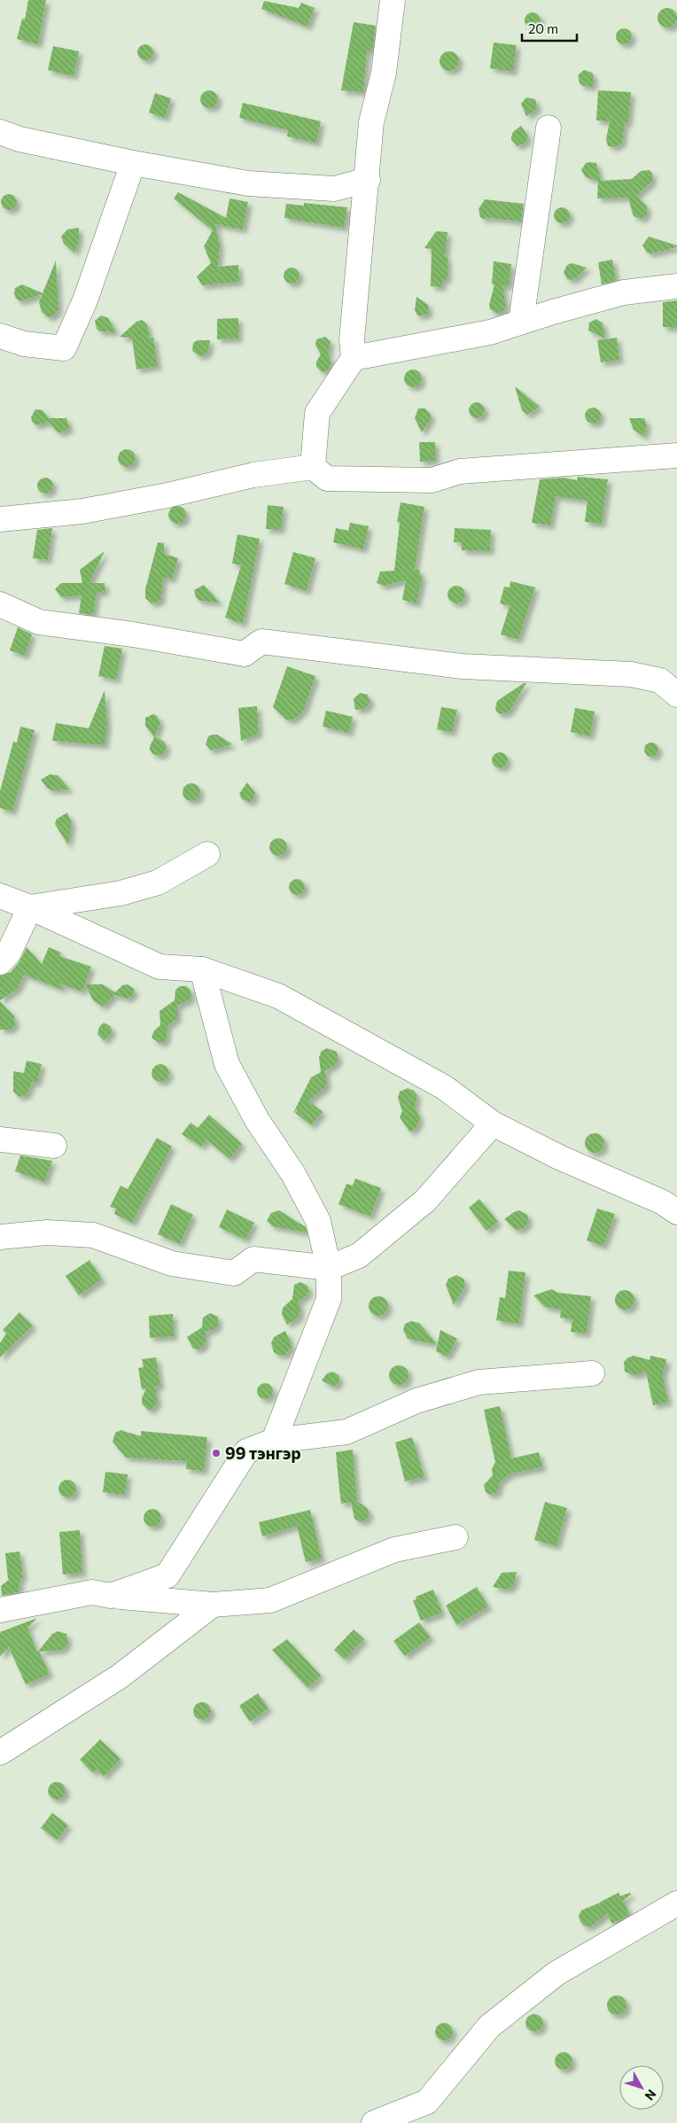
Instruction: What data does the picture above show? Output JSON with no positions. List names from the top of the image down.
{
  "places": ["99 тэнгэр"],
  "scale_bar": "20 m",
  "north": "bottom right"
}
